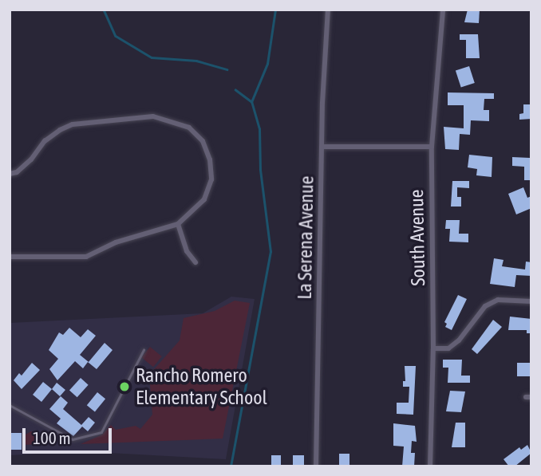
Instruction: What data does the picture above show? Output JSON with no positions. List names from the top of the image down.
{
  "streets": {
    "street": ["La Serena Avenue", "South Avenue"]
  },
  "places": ["Rancho Romero Elementary School"],
  "scale_bar": "100 m"
}
